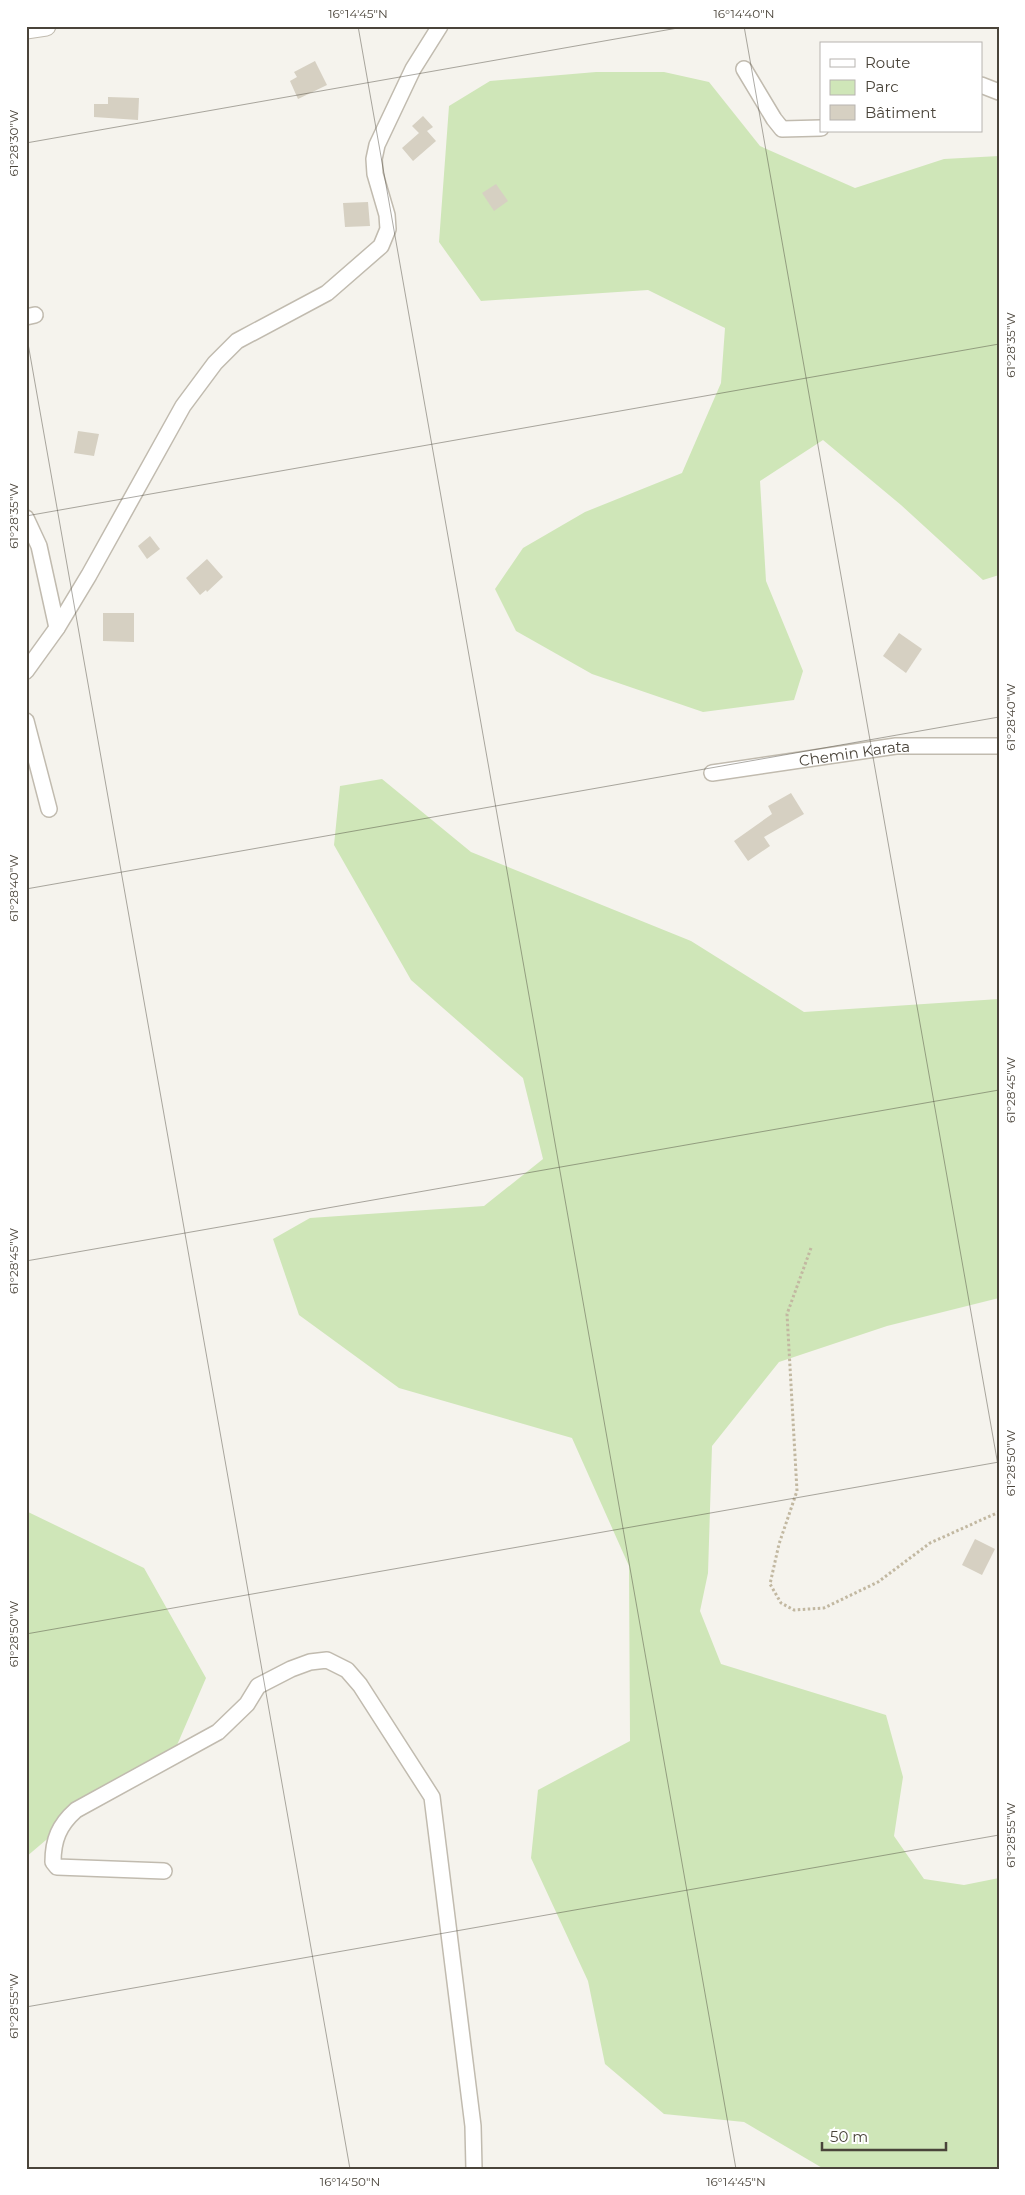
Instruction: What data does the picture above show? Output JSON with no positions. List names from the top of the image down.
{
  "streets": {
    "street": ["Chemin Karata"]
  },
  "legend": ["Route", "Parc", "Bâtiment"],
  "scale_bar": "50 m",
  "coordinates": [
    "16°14'45\"N",
    "16°14'40\"N",
    "61°28'30\"W",
    "61°28'35\"W",
    "61°28'40\"W",
    "61°28'45\"W",
    "61°28'50\"W",
    "61°28'55\"W",
    "16°14'50\"N"
  ]
}
